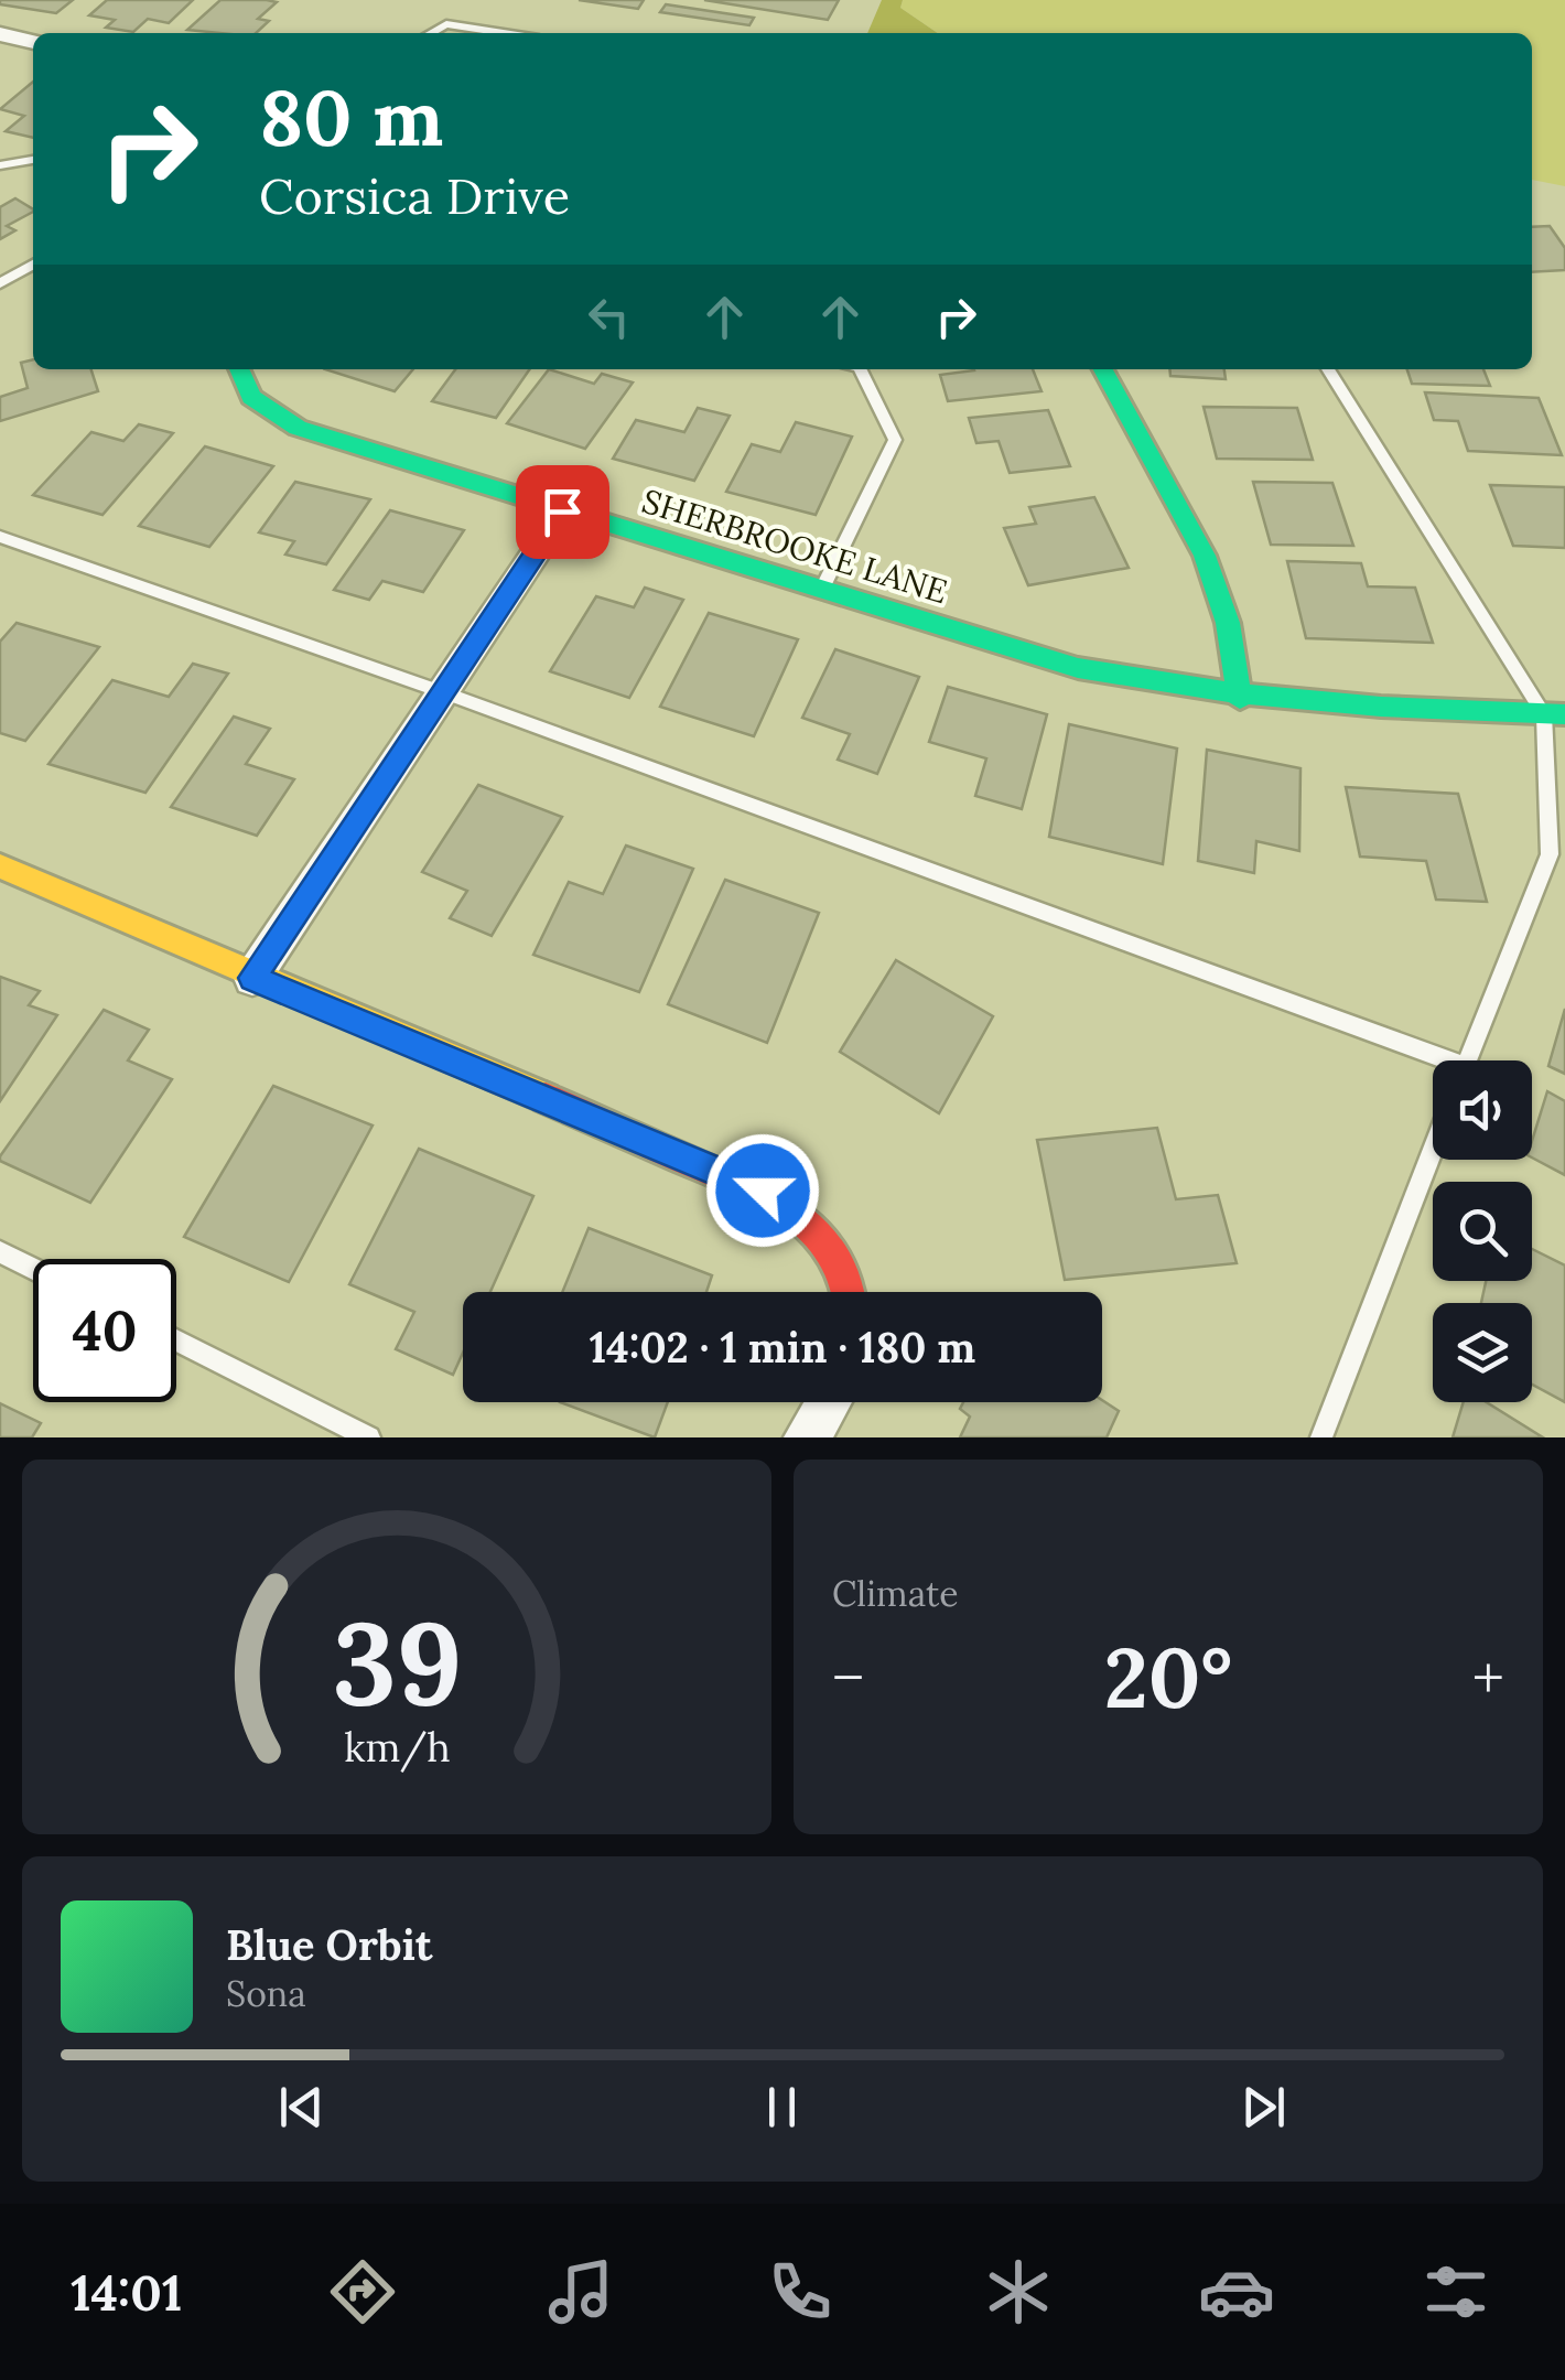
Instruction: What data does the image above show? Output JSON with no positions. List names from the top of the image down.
{
  "streets": {
    "street": ["SHERBROOKE LANE"]
  },
  "page": {
    "turn": ["80 m", "Corsica Drive"],
    "limit": "40",
    "trip": "14:02 · 1 min · 180 m",
    "tile": "Climate",
    "heat": ["−", "20°", "+"],
    "song": ["Blue Orbit", "Sona"],
    "tabs": "14:01",
    "gauge": ["39", "km/h"]
  }
}
